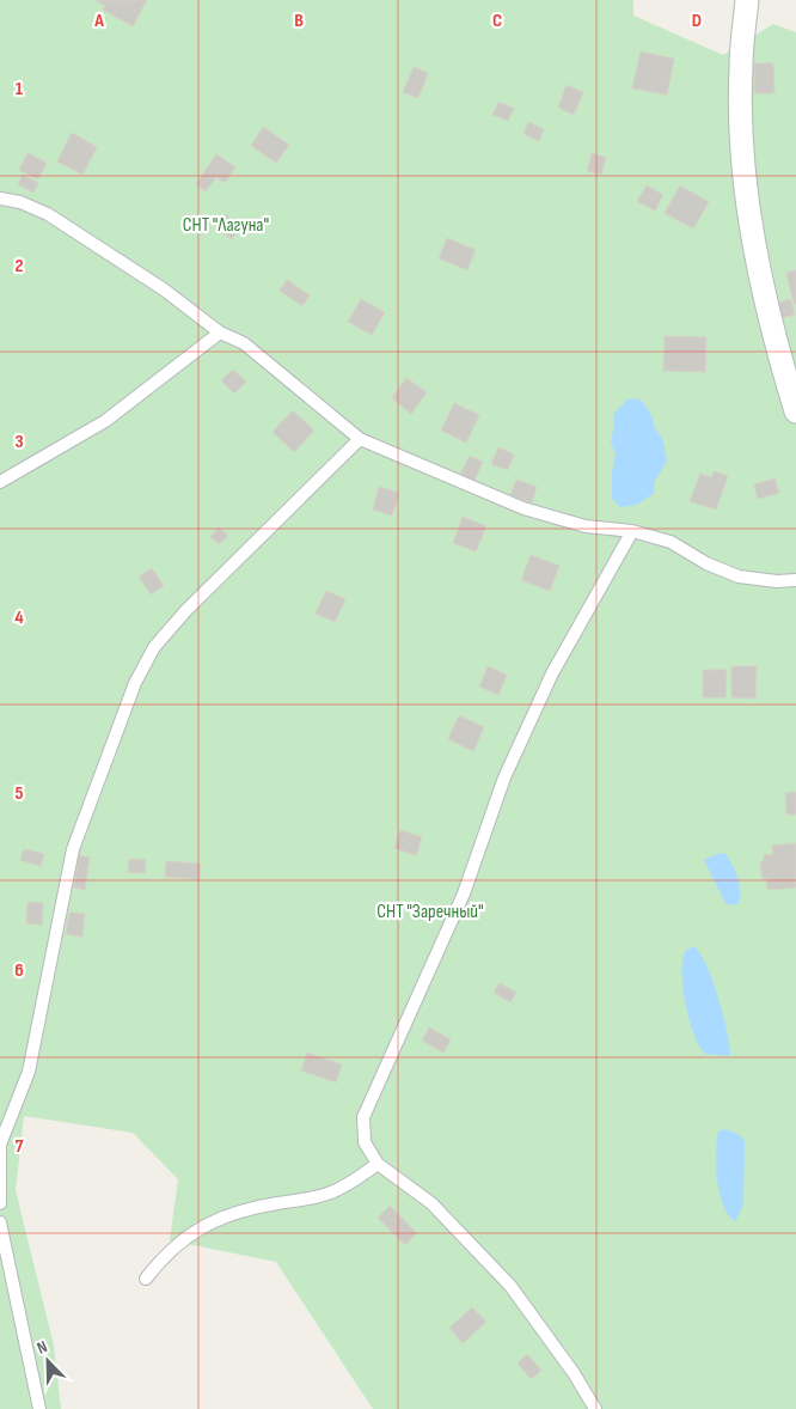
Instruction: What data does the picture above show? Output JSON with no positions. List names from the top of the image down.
{
  "parks": ["СНТ \"Лагуна\"", "СНТ \"Заречный\""],
  "north": "top left",
  "grid": {
    "columns": [
      "A",
      "B",
      "C",
      "D"
    ],
    "rows": [
      "1",
      "2",
      "3",
      "4",
      "5",
      "6",
      "7"
    ]
  }
}
